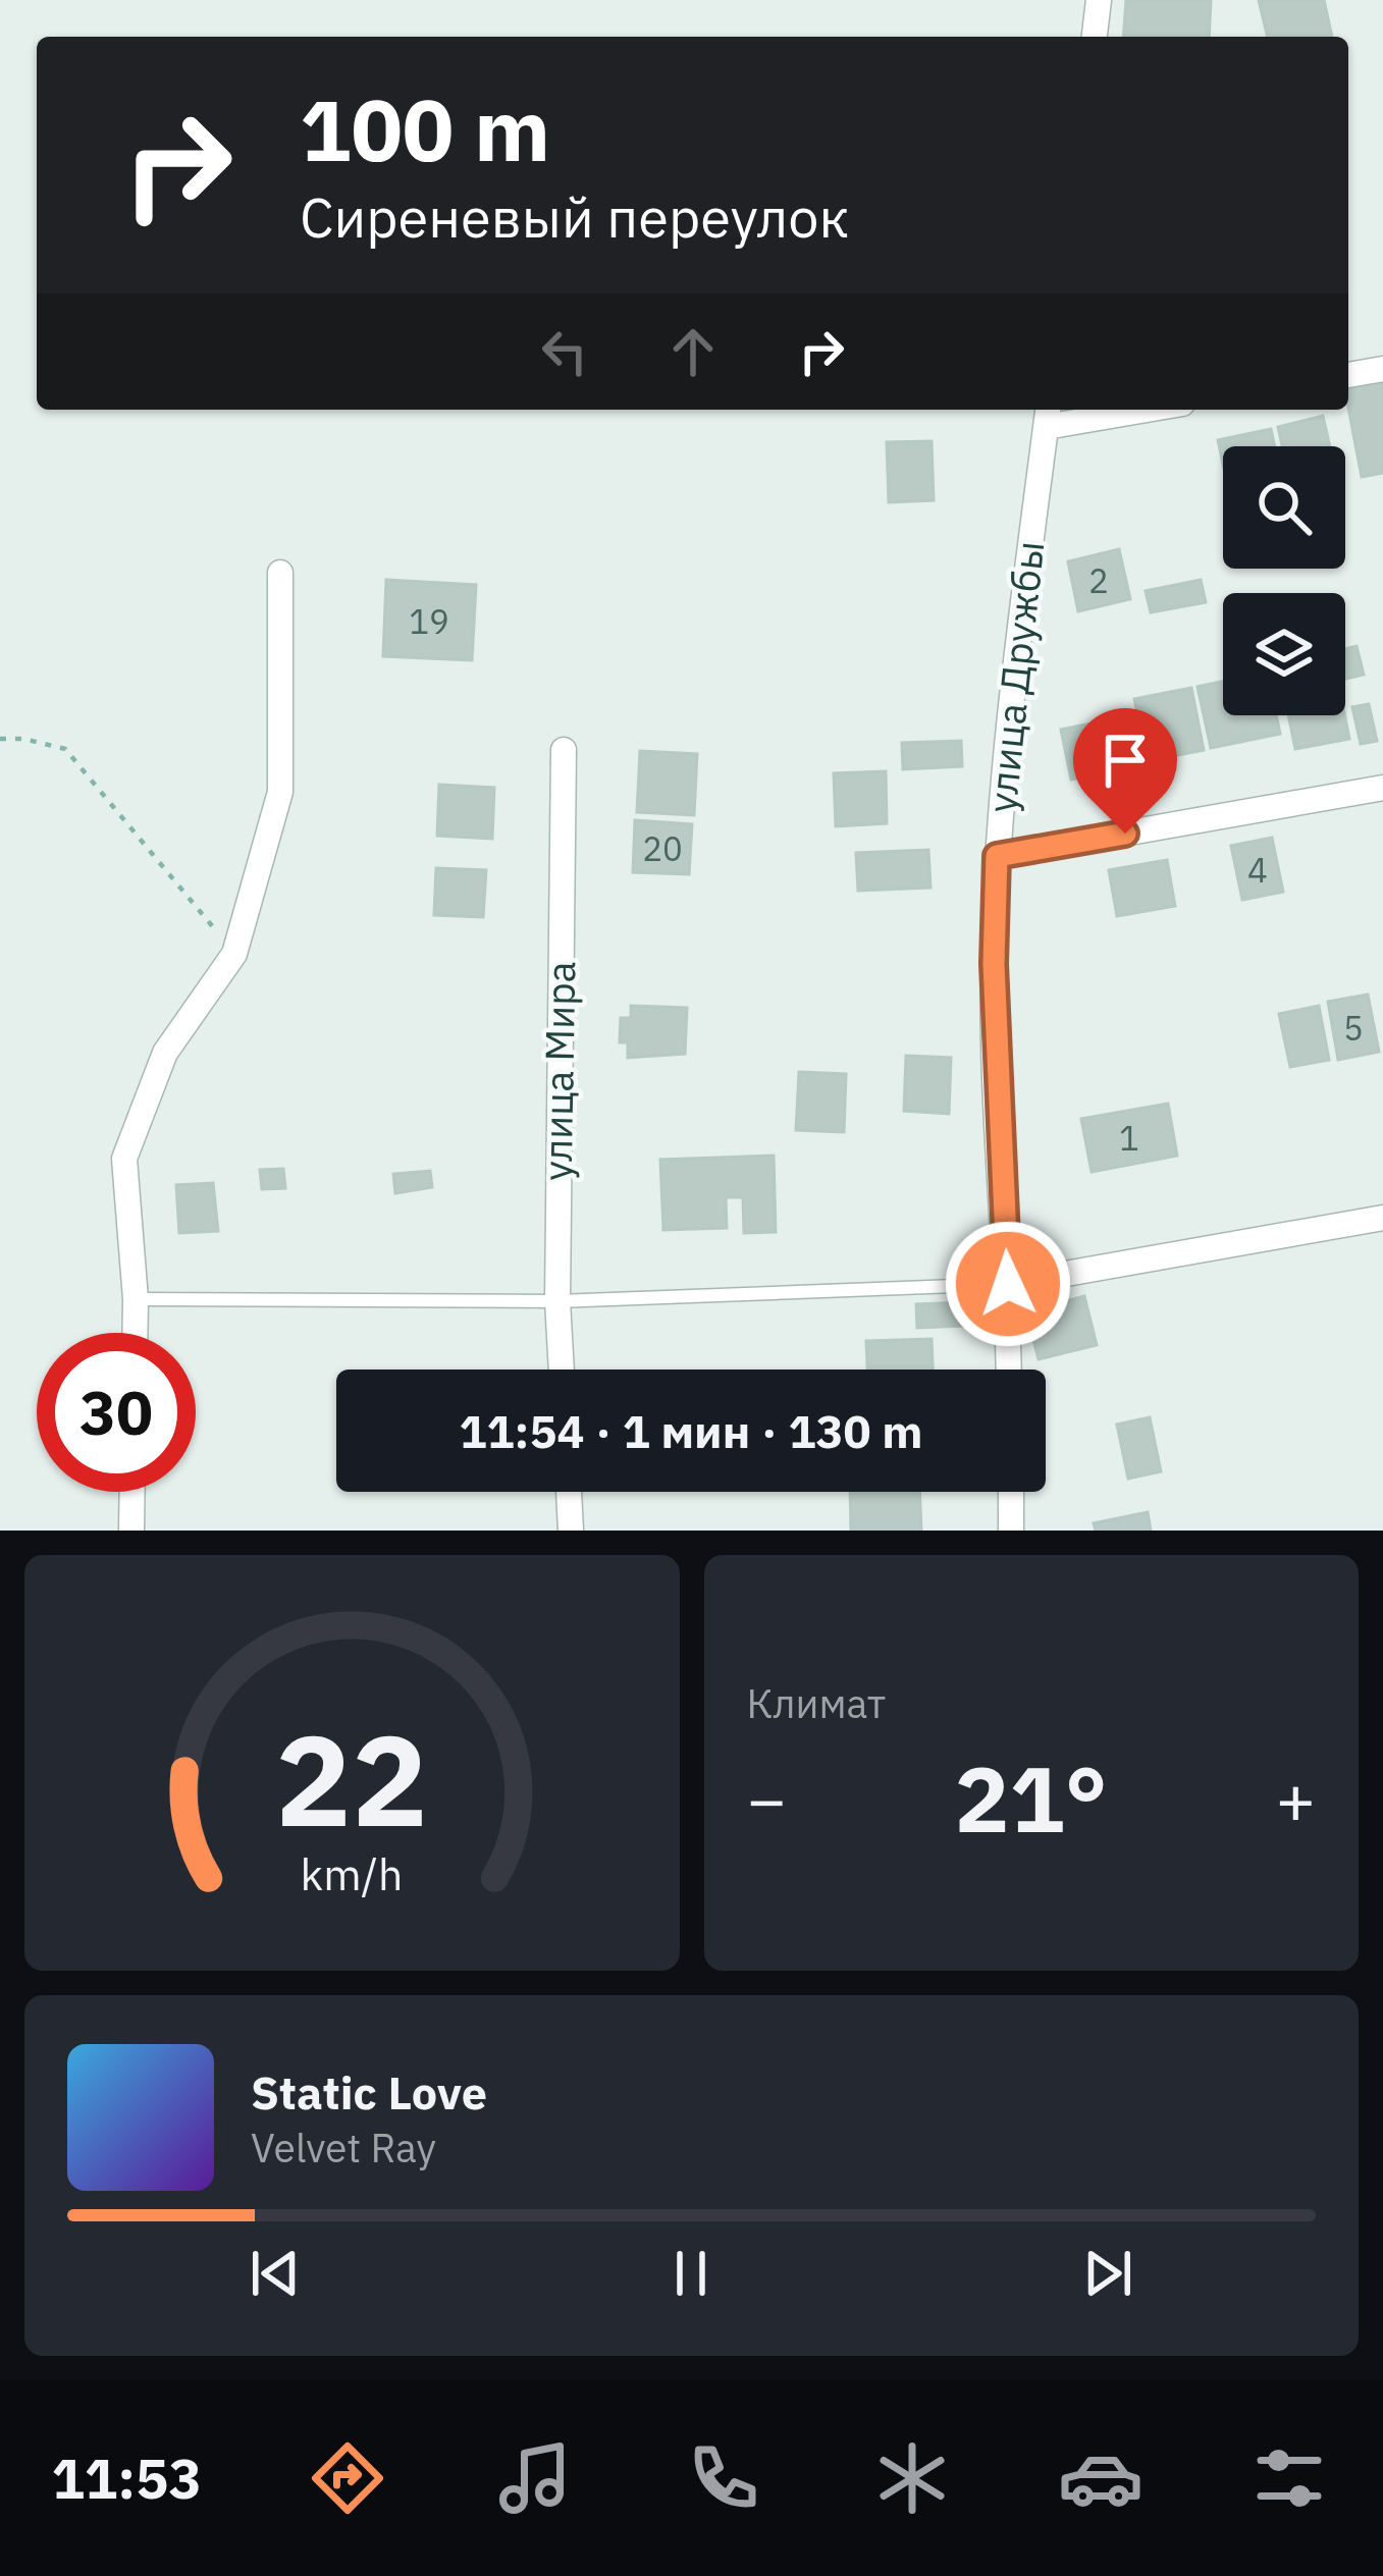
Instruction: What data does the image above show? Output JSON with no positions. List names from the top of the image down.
{
  "streets": {
    "street": ["улица Дружбы", "улица Мира"]
  },
  "house_numbers": [
    "2",
    "19",
    "20",
    "4",
    "5",
    "1"
  ],
  "page": {
    "turn": ["100 m", "Сиреневый переулок"],
    "limit": "30",
    "trip": "11:54 · 1 мин · 130 m",
    "tile": "Климат",
    "heat": ["−", "21°", "+"],
    "song": ["Static Love", "Velvet Ray"],
    "tabs": "11:53",
    "gauge": ["22", "km/h"]
  }
}
